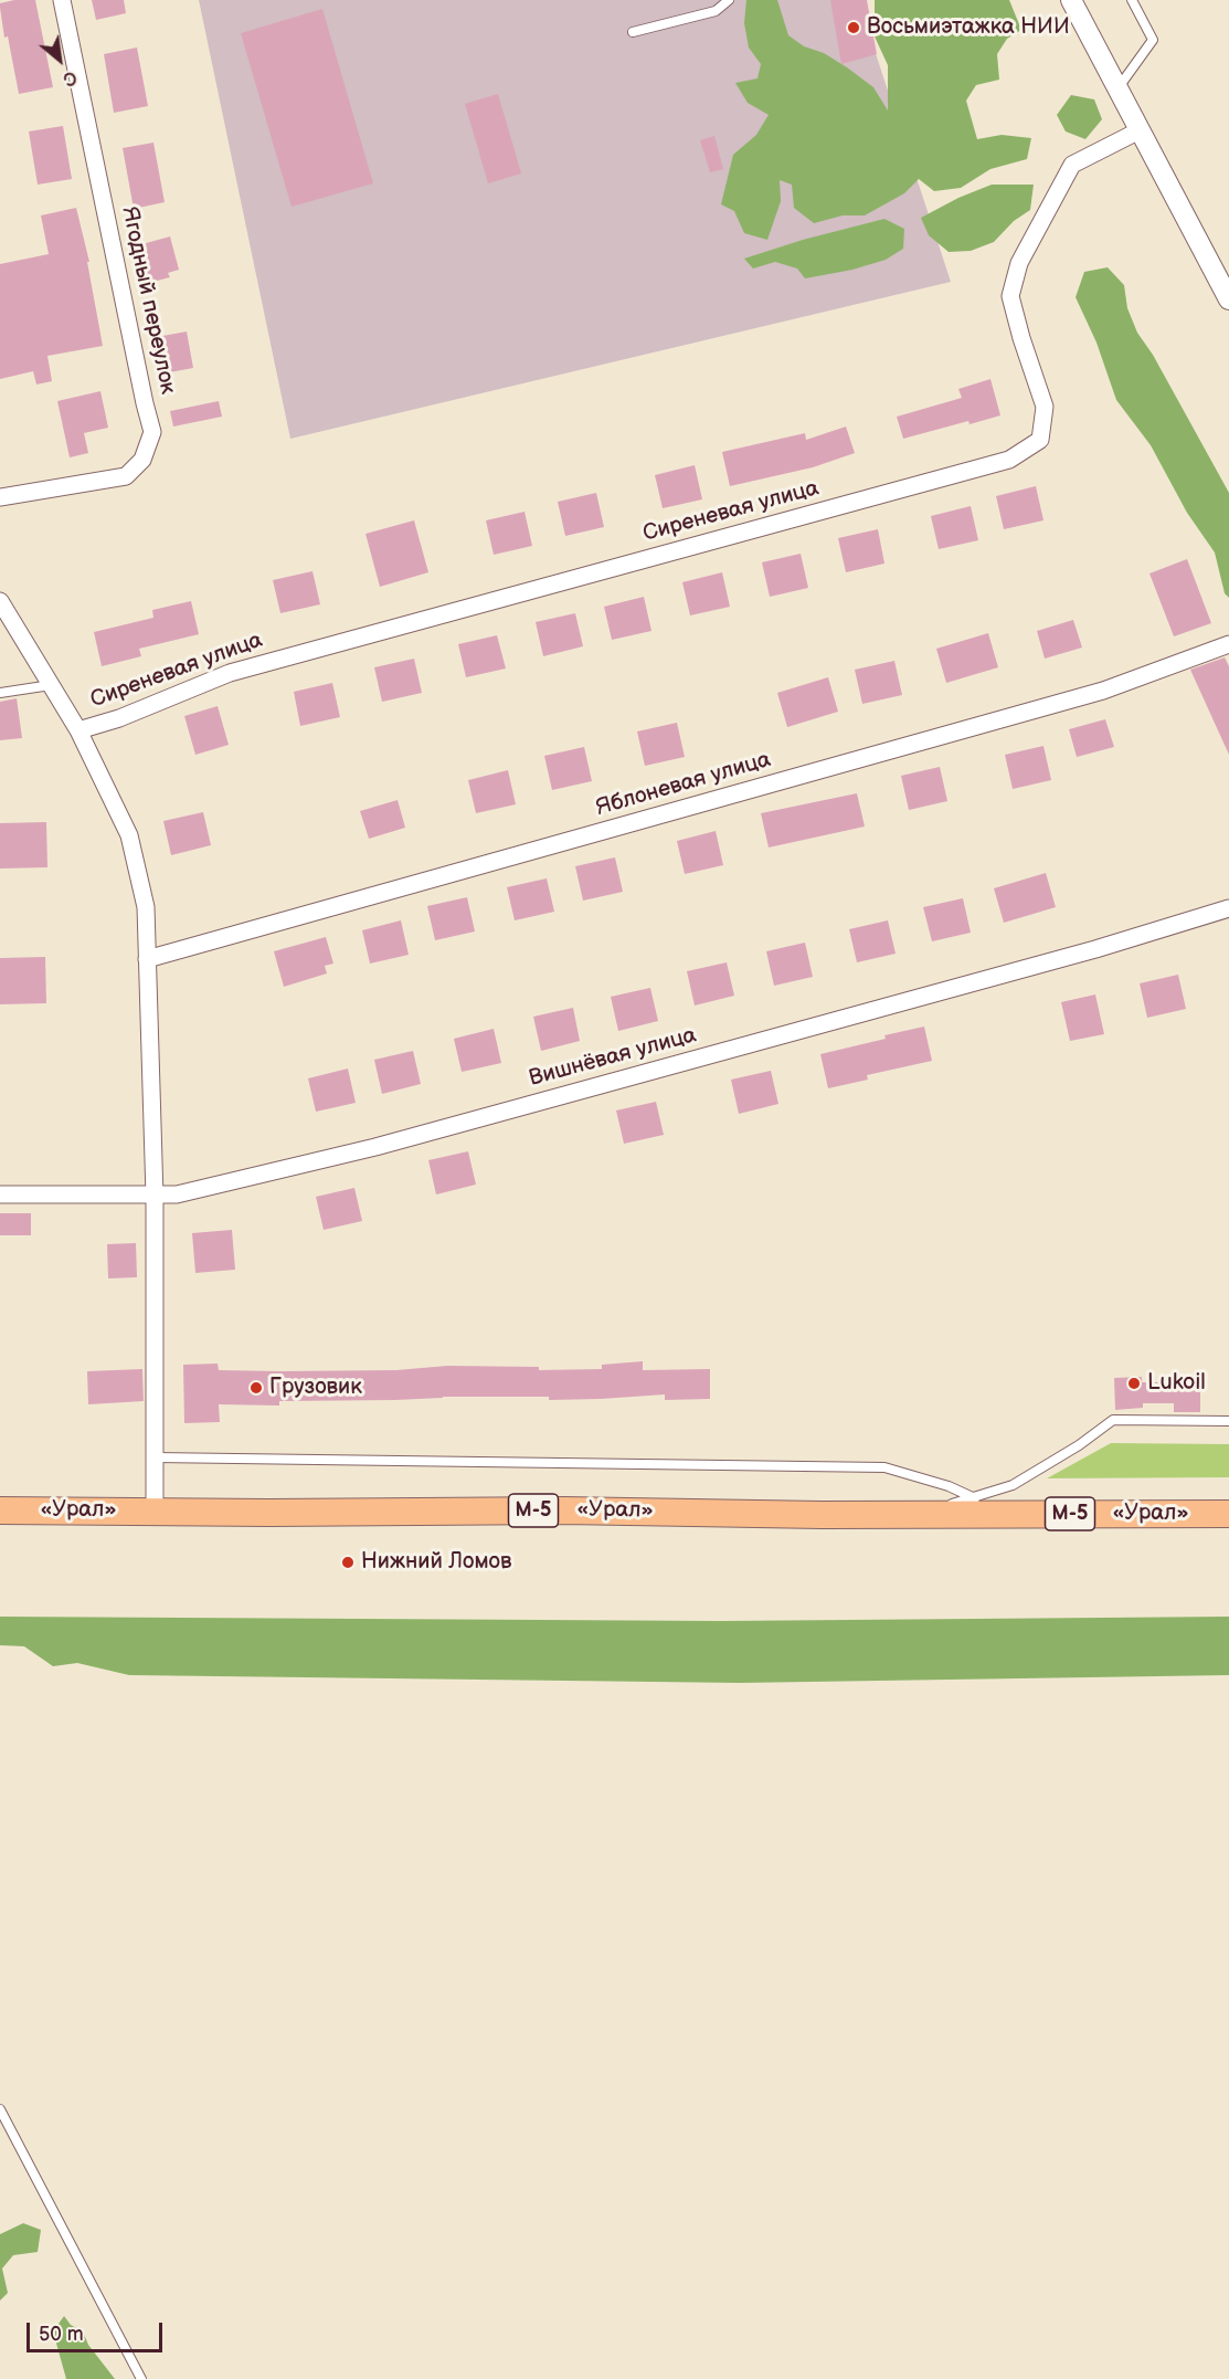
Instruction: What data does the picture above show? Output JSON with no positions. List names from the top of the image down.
{
  "streets": {
    "highway": ["«Урал»", "М-5"],
    "street": [
      "Ягодный переулок",
      "Сиреневая улица",
      "Яблоневая улица",
      "Вишнёвая улица"
    ]
  },
  "places": [
    "Восьмиэтажка НИИ",
    "Lukoil",
    "Грузовик",
    "Нижний Ломов"
  ],
  "scale_bar": "50 m",
  "north": "bottom right"
}
